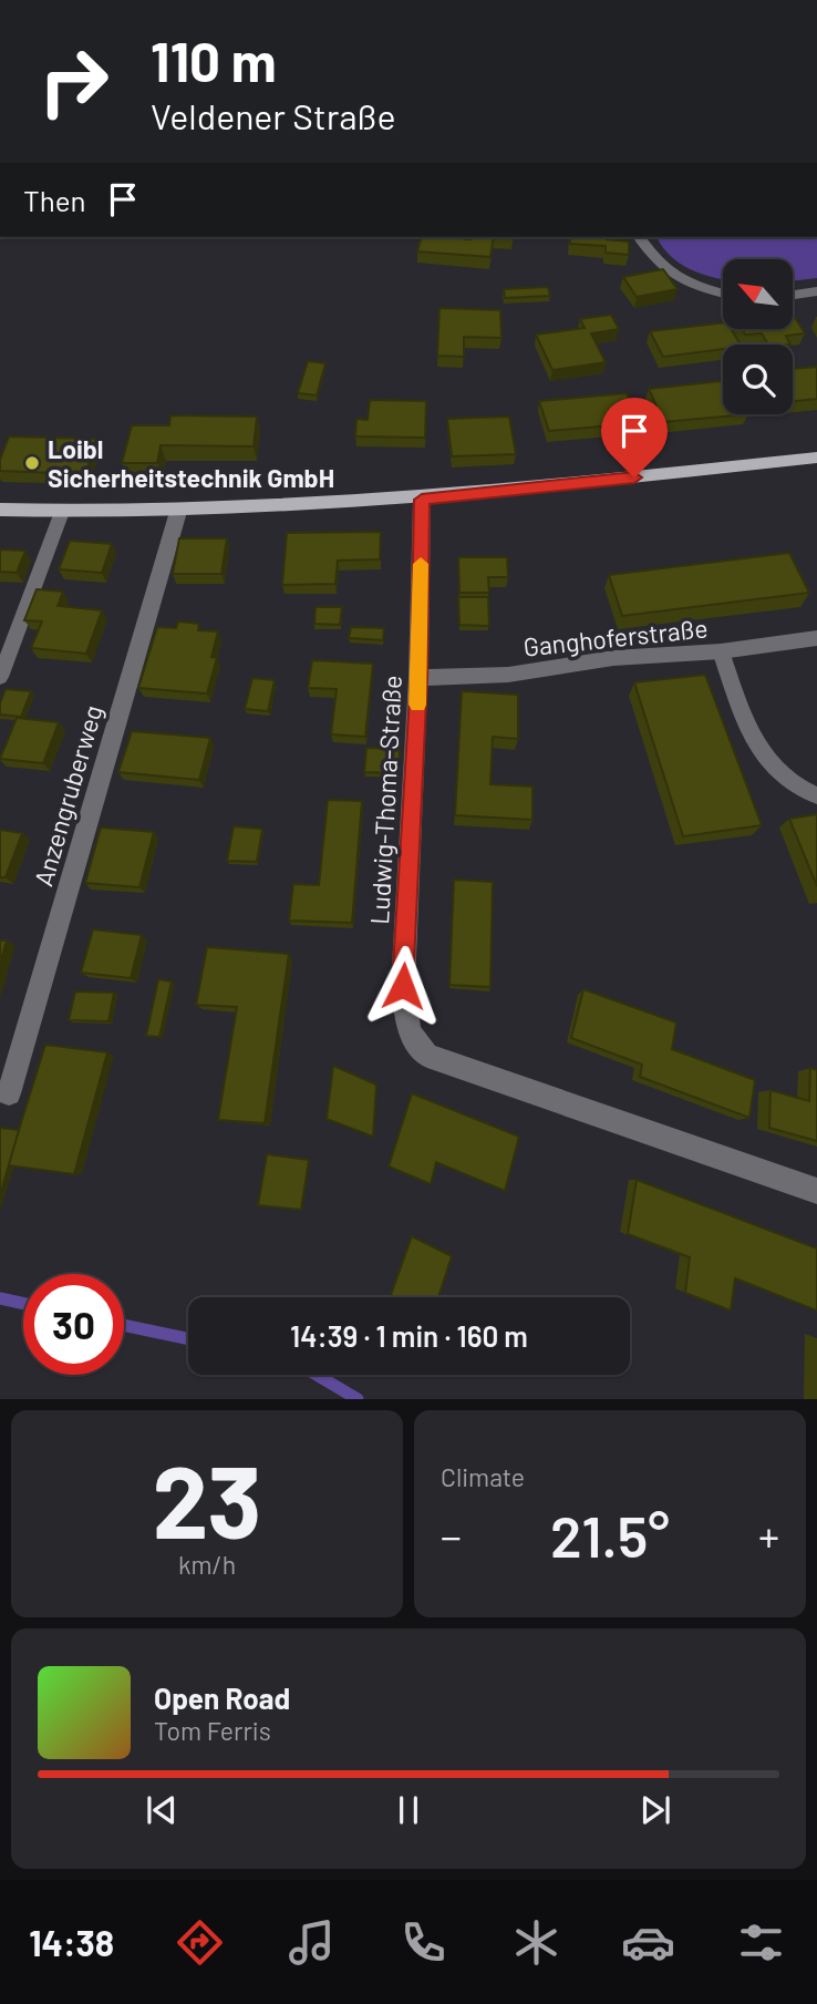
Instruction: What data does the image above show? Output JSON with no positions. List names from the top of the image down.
{
  "streets": {
    "street": ["Ganghoferstraße", "Anzengruberweg", "Ludwig-Thoma-Straße"]
  },
  "crossings": [
    ["Ganghoferstraße", "Ludwig-Thoma-Straße"]
  ],
  "places": ["Loibl Sicherheitstechnik GmbH"],
  "north": "top left",
  "page": {
    "turn": ["110 m", "Veldener Straße"],
    "then": "Then",
    "limit": "30",
    "trip": "14:39 · 1 min · 160 m",
    "tile": [
      ["23", "km/h"],
      "Climate"
    ],
    "heat": ["−", "21.5°", "+"],
    "song": ["Open Road", "Tom Ferris"],
    "tabs": "14:38"
  }
}
